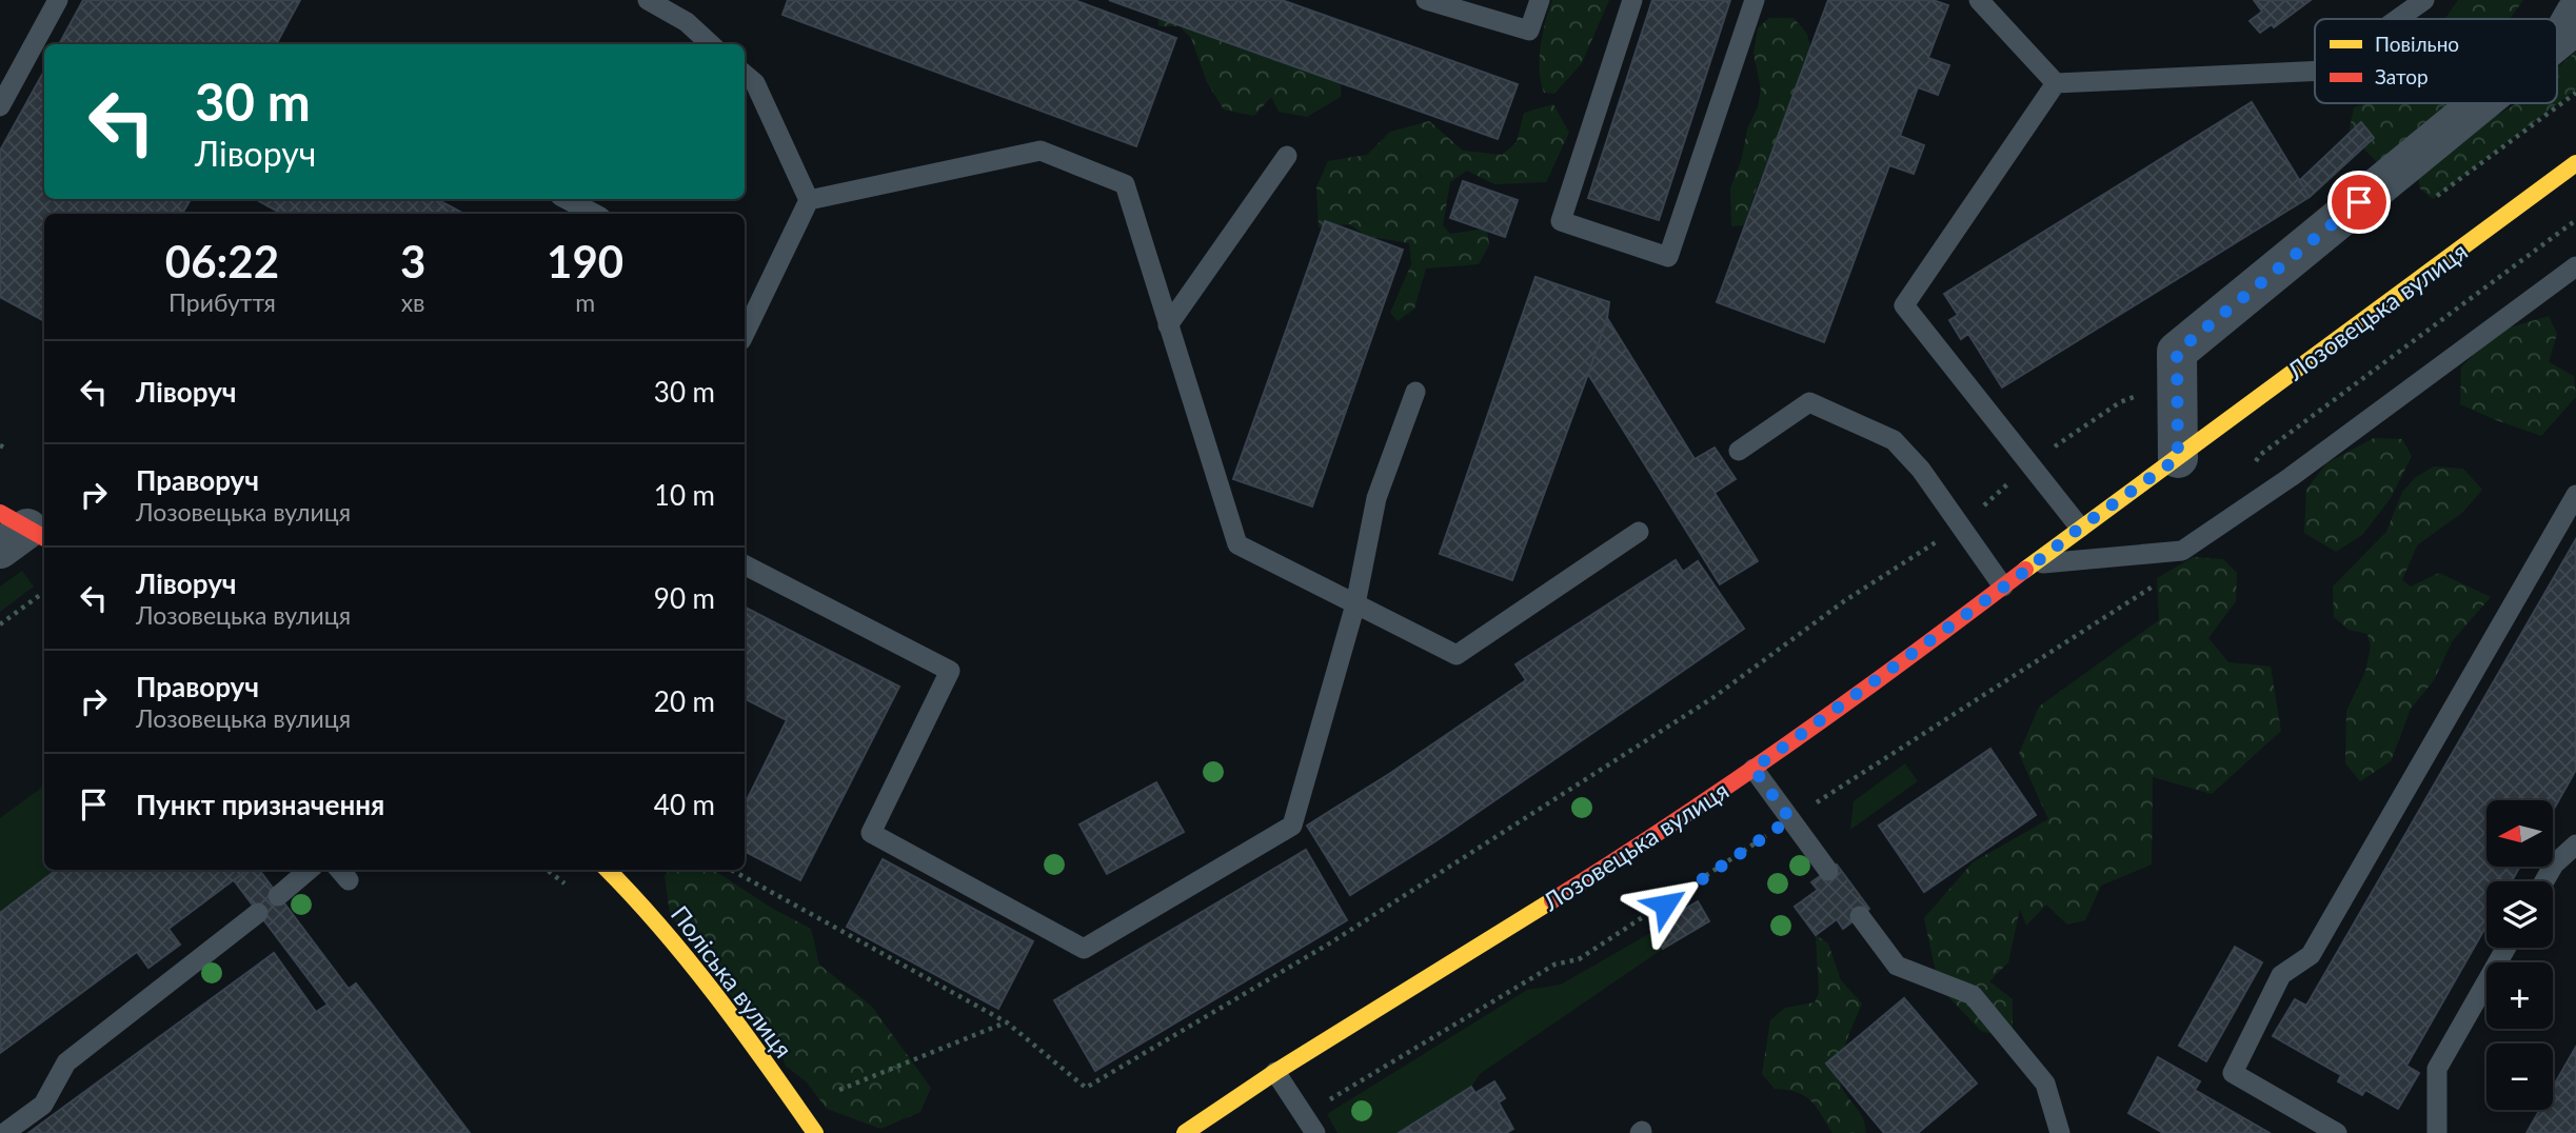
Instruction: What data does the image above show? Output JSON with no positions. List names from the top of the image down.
{
  "streets": {
    "street": ["Лозовецька вулиця", "Поліська вулиця"]
  },
  "legend": ["Повільно", "Затор"],
  "north": "left",
  "page": {
    "turn": ["30 m", "Ліворуч"],
    "eta": [
      "06:22",
      "Прибуття",
      "3",
      "хв",
      "190",
      "m"
    ],
    "list": [
      {
        "name": "Ліворуч",
        "value": "30 m"
      },
      {
        "name": "Праворуч",
        "note": "Лозовецька вулиця",
        "value": "10 m"
      },
      {
        "name": "Ліворуч",
        "note": "Лозовецька вулиця",
        "value": "90 m"
      },
      {
        "name": "Праворуч",
        "note": "Лозовецька вулиця",
        "value": "20 m"
      },
      {
        "name": "Пункт призначення",
        "value": "40 m"
      }
    ],
    "map_buttons": ["+", "−"]
  }
}
